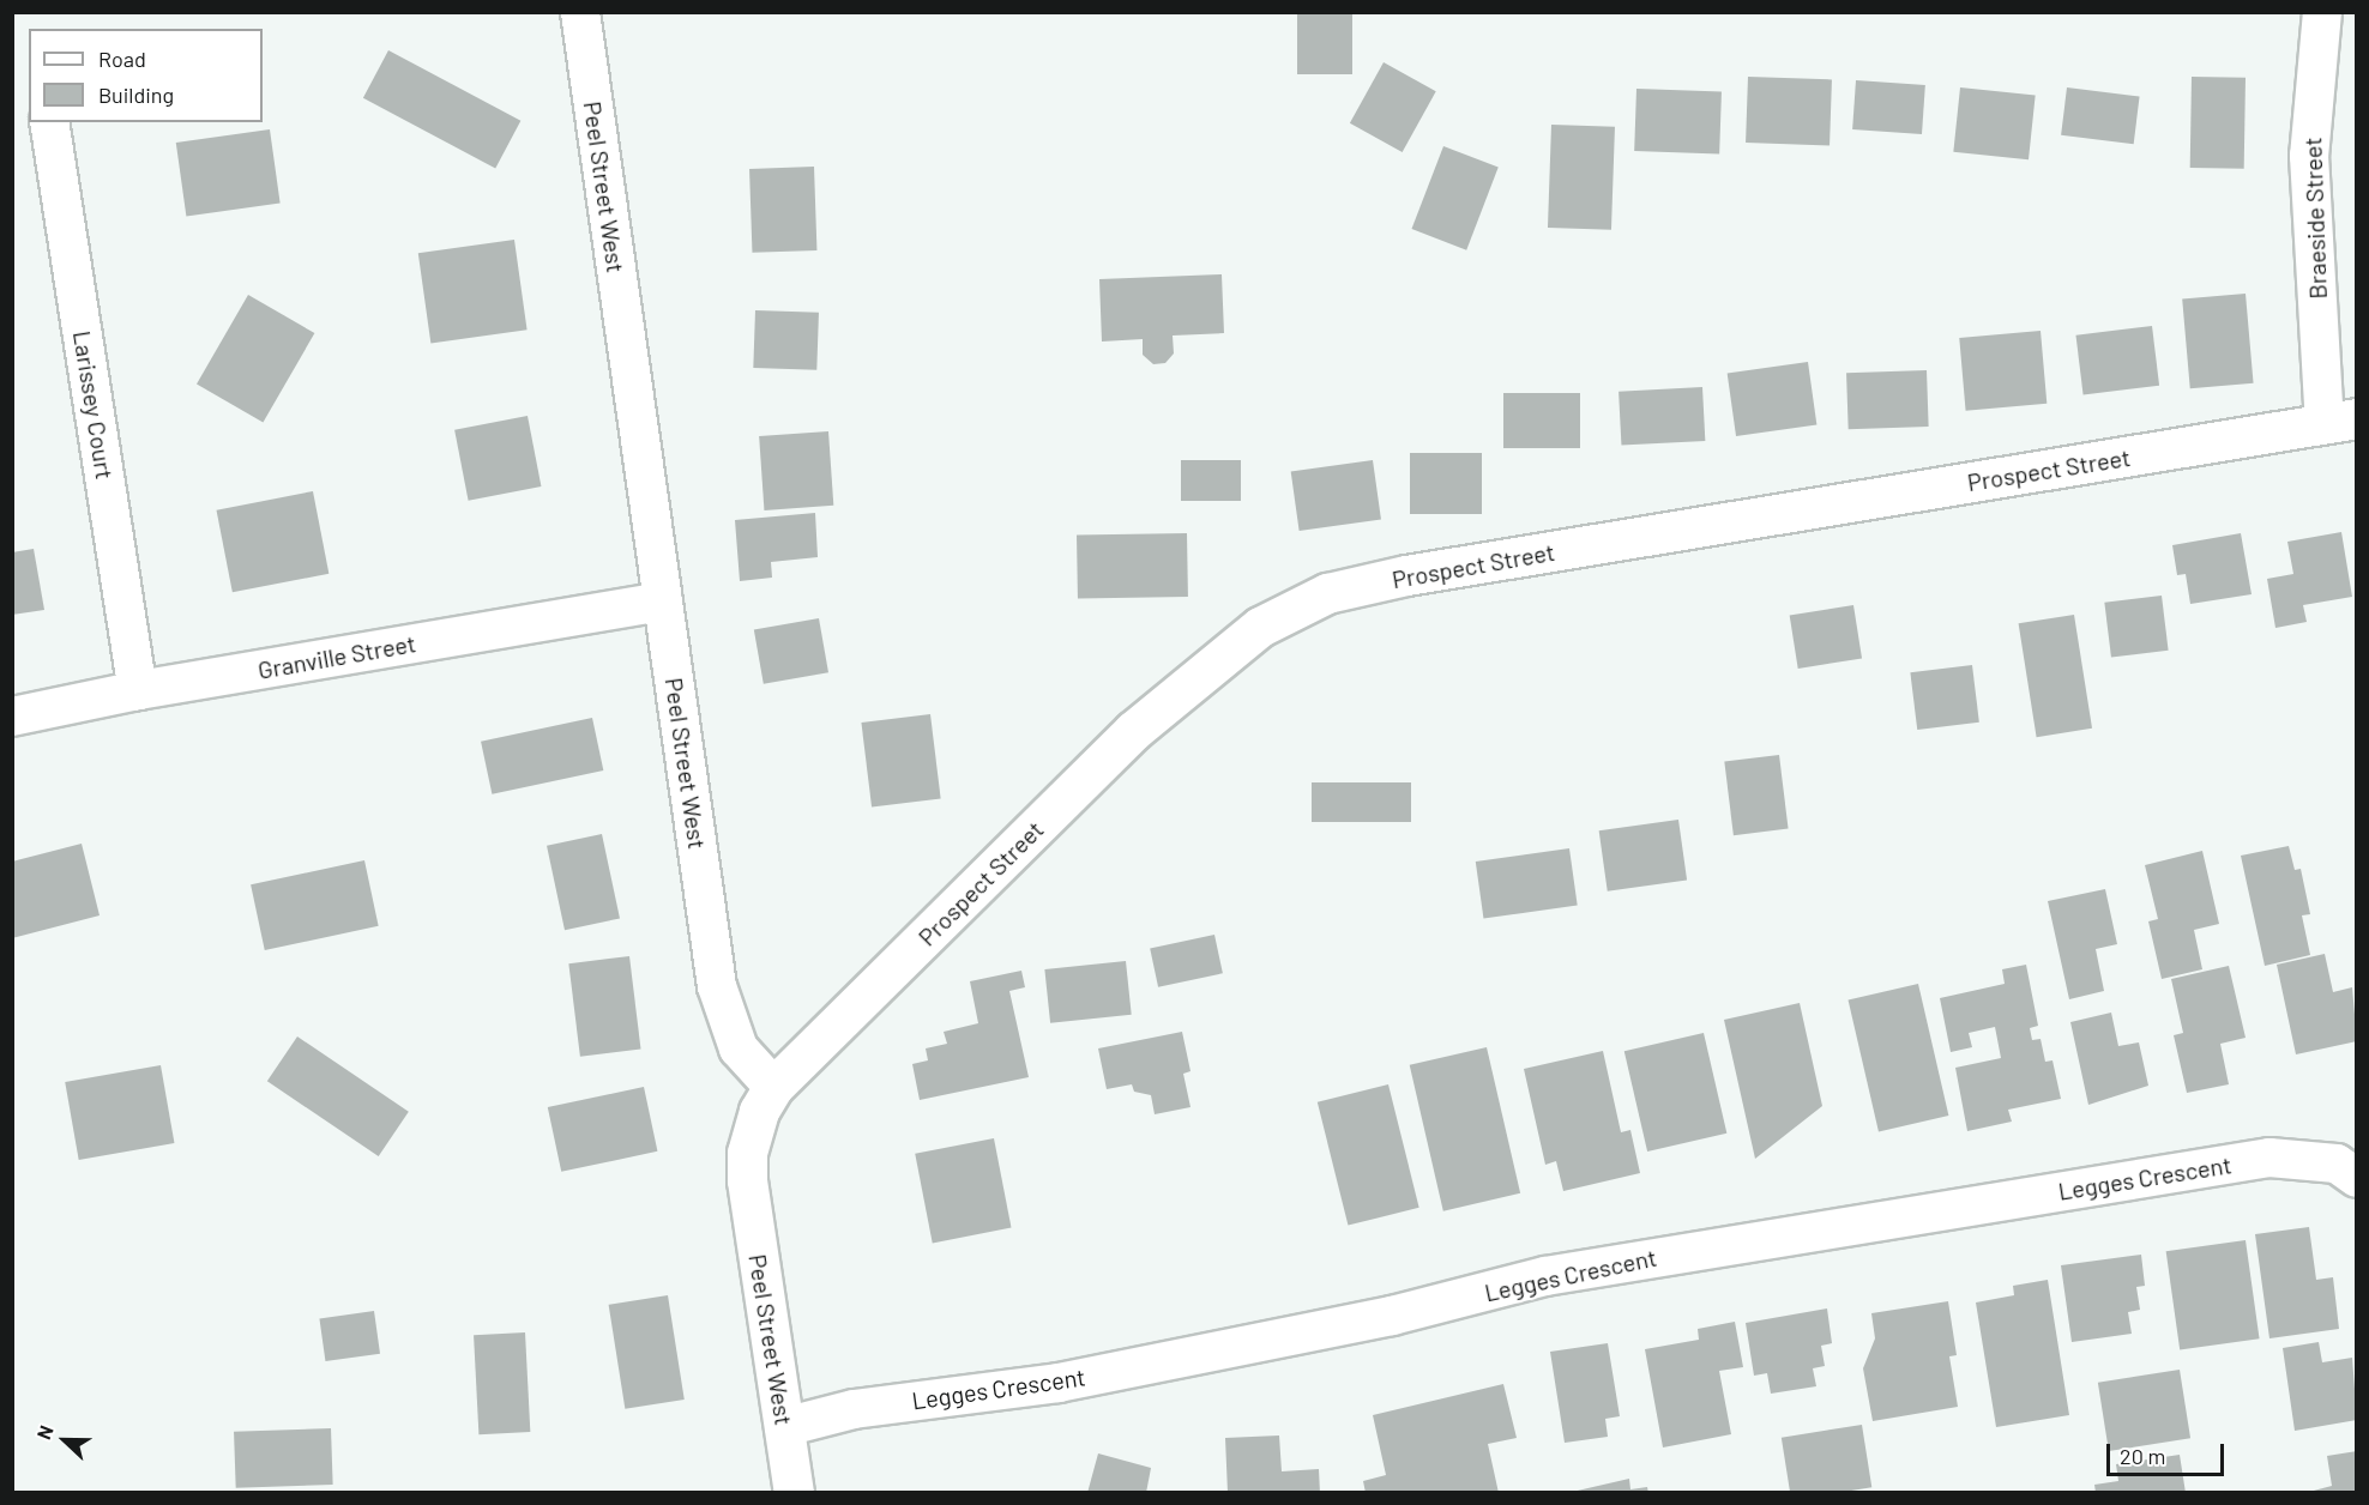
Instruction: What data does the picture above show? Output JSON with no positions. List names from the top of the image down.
{
  "streets": {
    "street": [
      "Peel Street West",
      "Braeside Street",
      "Larissey Court",
      "Prospect Street",
      "Granville Street",
      "Legges Crescent"
    ]
  },
  "crossings": [
    ["Peel Street West", "Prospect Street"],
    ["Peel Street West", "Granville Street"],
    ["Peel Street West", "Legges Crescent"],
    ["Braeside Street", "Prospect Street"],
    ["Larissey Court", "Granville Street"]
  ],
  "legend": ["Road", "Building"],
  "scale_bar": "20 m",
  "north": "left"
}
